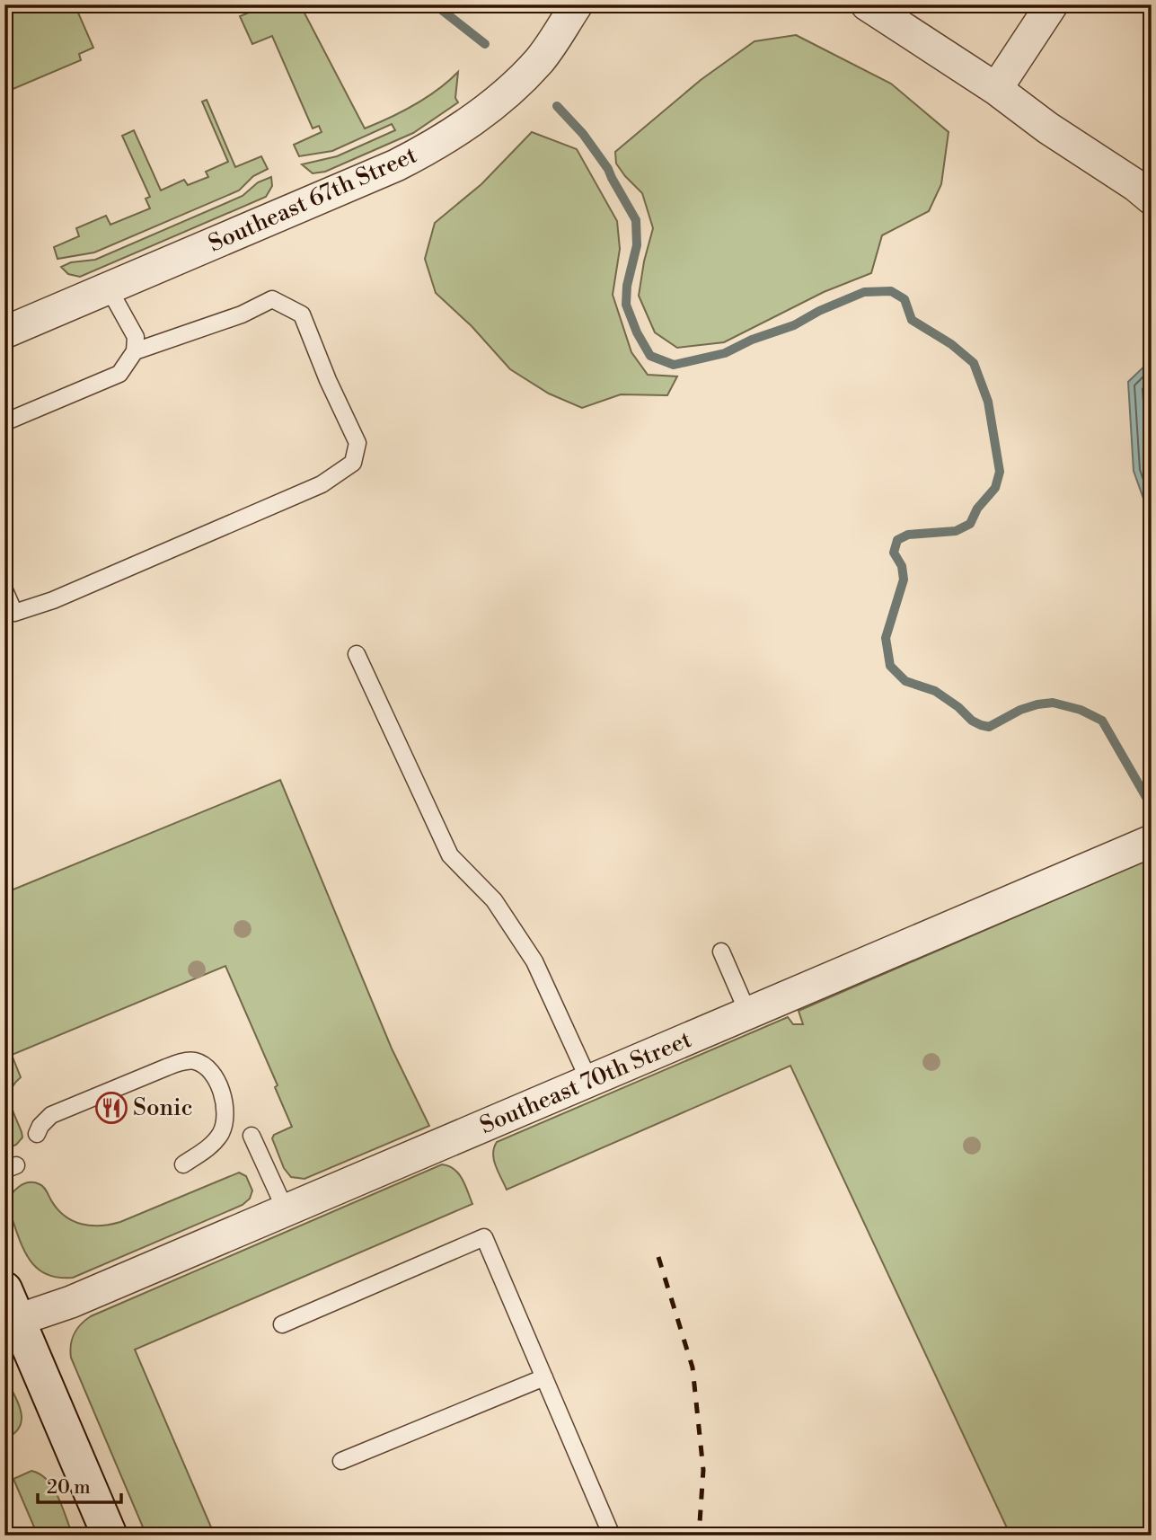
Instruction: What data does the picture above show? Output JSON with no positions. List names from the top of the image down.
{
  "streets": {
    "street": ["Southeast 67th Street", "Southeast 70th Street"]
  },
  "places": {
    "restaurant": ["Sonic"]
  },
  "scale_bar": "20 m"
}
